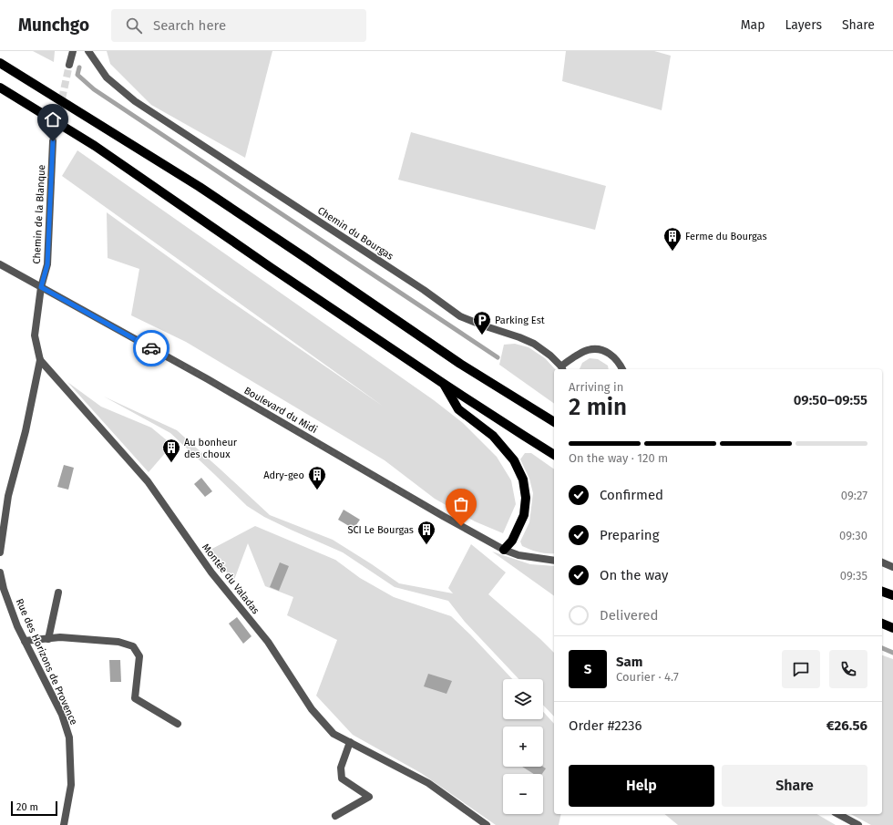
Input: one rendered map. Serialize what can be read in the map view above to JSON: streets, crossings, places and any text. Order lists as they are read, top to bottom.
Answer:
{
  "streets": {
    "street": [
      "Chemin de la Blanque",
      "Chemin du Bourgas",
      "Boulevard du Midi",
      "Montée du Valadas",
      "Rue des Horizons de Provence"
    ]
  },
  "crossings": [
    ["Chemin de la Blanque", "Boulevard du Midi"],
    ["Chemin de la Blanque", "Montée du Valadas"],
    ["Boulevard du Midi", "Montée du Valadas"]
  ],
  "places": {
    "building": [
      "Ferme du Bourgas",
      "Au bonheur des choux",
      "Adry-geo",
      "SCI Le Bourgas"
    ],
    "parking": ["Parking Est"]
  },
  "scale_bar": "20 m",
  "page": {
    "header": "Munchgo",
    "search": "Search here",
    "nav": ["Map", "Layers", "Share"],
    "heading": ["2 min", "Arriving in", "09:50–09:55"],
    "panel": [
      "Sam",
      "Courier · 4.7",
      "Order #2236",
      "€26.56"
    ],
    "bar": "On the way · 120 m",
    "list": [
      ["Confirmed", "09:27"],
      ["Preparing", "09:30"],
      ["On the way", "09:35"],
      "Delivered"
    ],
    "round": "S",
    "map_buttons": ["+", "−"],
    "buttons": ["Help", "Share"],
    "scale": "20 m"
  }
}
